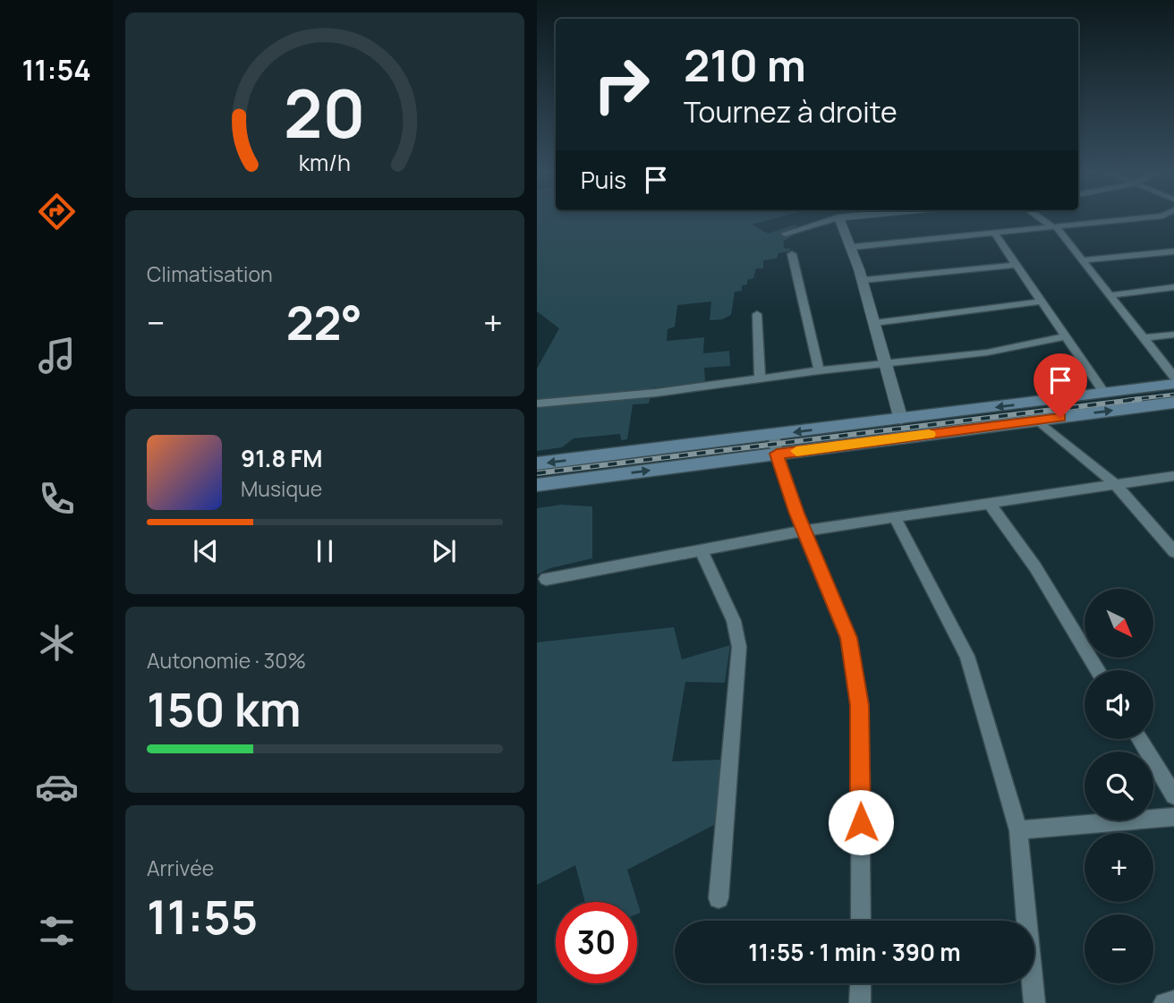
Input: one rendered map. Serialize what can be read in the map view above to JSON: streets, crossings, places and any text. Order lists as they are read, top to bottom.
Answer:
{
  "north": "bottom right",
  "page": {
    "tabs": "11:54",
    "turn": ["210 m", "Tournez à droite"],
    "then": "Puis",
    "tile": [
      "Climatisation",
      ["Autonomie · 30%", "150 km"],
      ["Arrivée", "11:55"]
    ],
    "heat": ["−", "22°", "+"],
    "song": ["91.8 FM", "Musique"],
    "map_buttons": ["+", "−"],
    "limit": "30",
    "trip": "11:55 · 1 min · 390 m",
    "gauge": ["20", "km/h"]
  }
}
